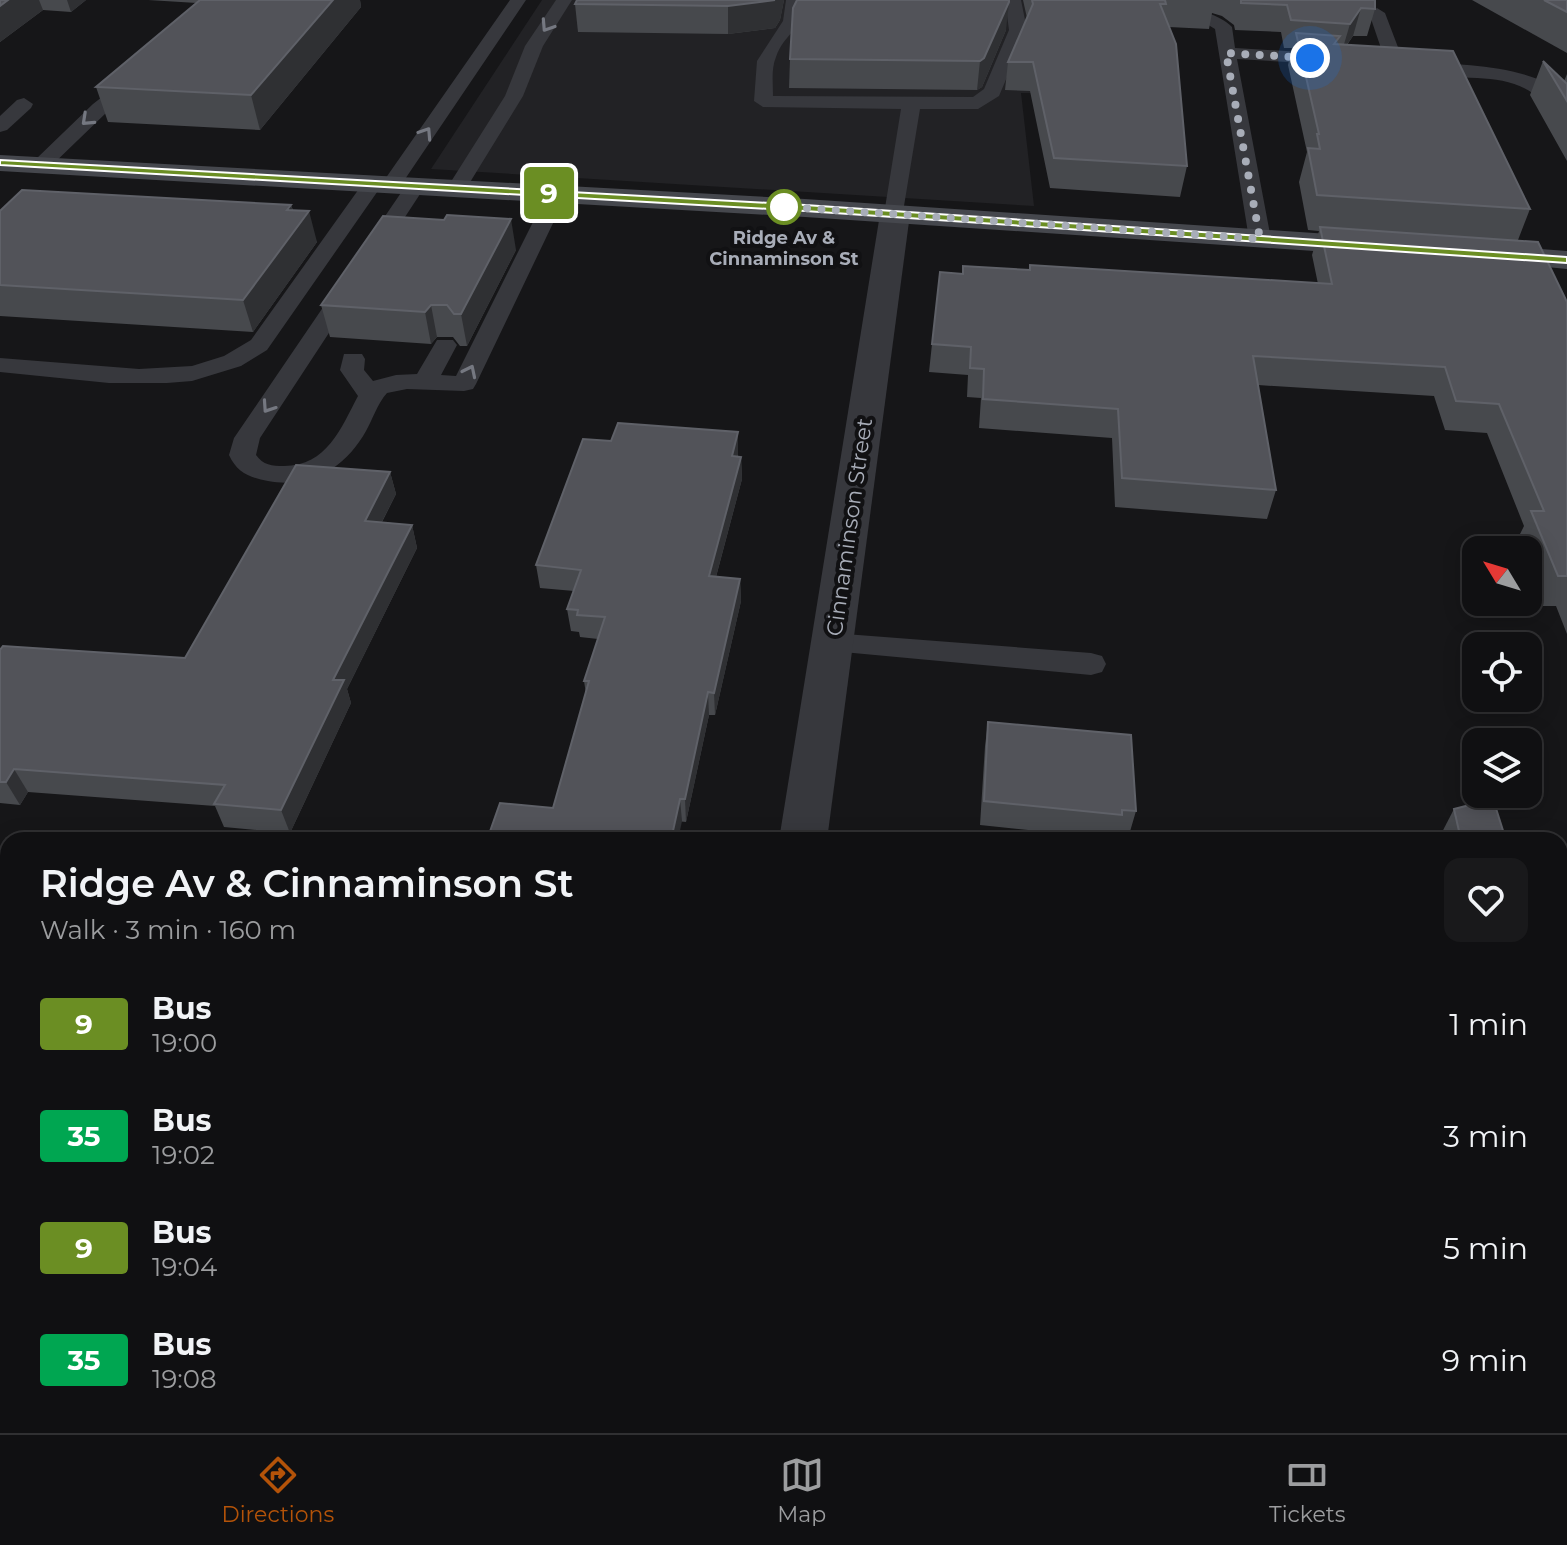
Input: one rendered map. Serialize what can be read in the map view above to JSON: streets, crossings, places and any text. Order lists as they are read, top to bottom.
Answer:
{
  "streets": {
    "street": ["Cinnaminson Street"]
  },
  "places": ["Ridge Av & Cinnaminson St"],
  "lines": ["bus line 9"],
  "north": "top left",
  "page": {
    "on_map": "9",
    "heading": ["Ridge Av & Cinnaminson St", "Walk · 3 min · 160 m"],
    "list": [
      {
        "mark": "9",
        "name": "Bus",
        "note": "19:00",
        "value": "1 min"
      },
      {
        "mark": "35",
        "name": "Bus",
        "note": "19:02",
        "value": "3 min"
      },
      {
        "mark": "9",
        "name": "Bus",
        "note": "19:04",
        "value": "5 min"
      },
      {
        "mark": "35",
        "name": "Bus",
        "note": "19:08",
        "value": "9 min"
      }
    ],
    "tabs": ["Directions", "Map", "Tickets"]
  }
}
